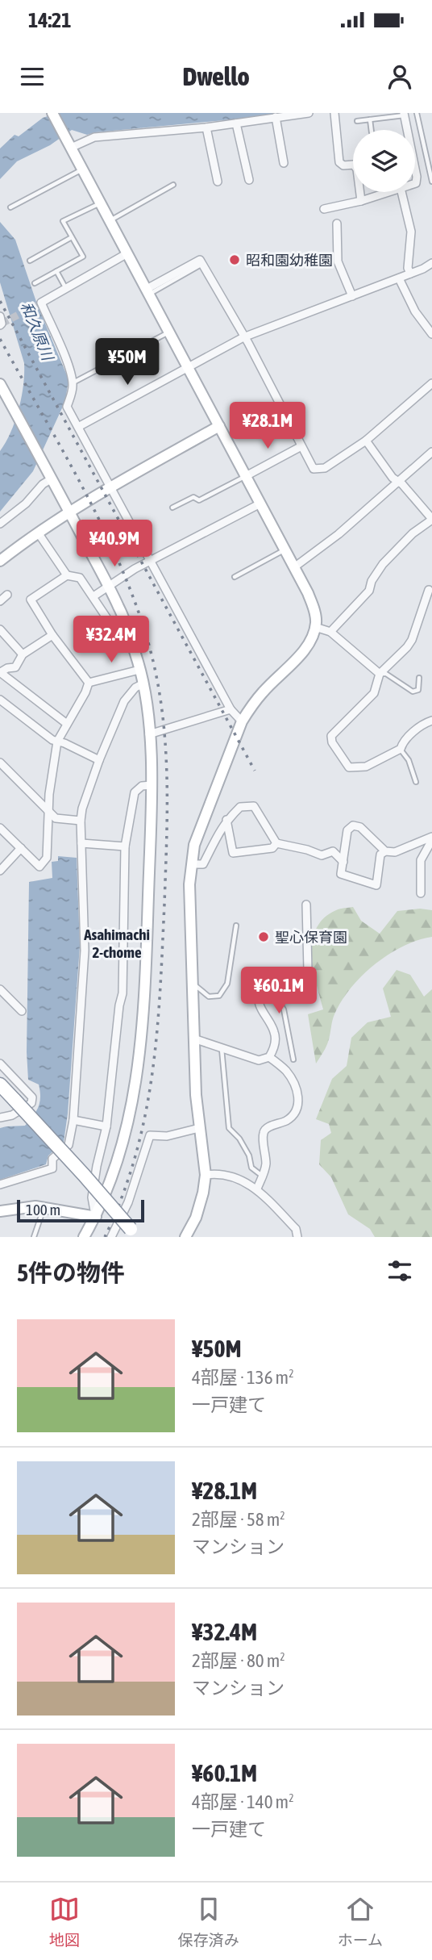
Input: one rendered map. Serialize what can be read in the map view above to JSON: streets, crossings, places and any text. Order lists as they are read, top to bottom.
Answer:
{
  "districts": ["Asahimachi 2-chome"],
  "water": ["和久原川"],
  "places": ["昭和園幼稚園", "聖心保育園"],
  "scale_bar": "100 m",
  "page": {
    "status": "14:21",
    "header": "Dwello",
    "price": [
      "¥50M",
      "¥28.1M",
      "¥40.9M",
      "¥32.4M",
      "¥60.1M"
    ],
    "scale": "100 m",
    "heading": "5件の物件",
    "list": [
      {
        "name": "¥50M",
        "note": "4部屋 · 136 m² · 一戸建て"
      },
      {
        "name": "¥28.1M",
        "note": "2部屋 · 58 m² · マンション"
      },
      {
        "name": "¥32.4M",
        "note": "2部屋 · 80 m² · マンション"
      },
      {
        "name": "¥60.1M",
        "note": "4部屋 · 140 m² · 一戸建て"
      }
    ],
    "tabs": ["地図", "保存済み", "ホーム"]
  }
}
